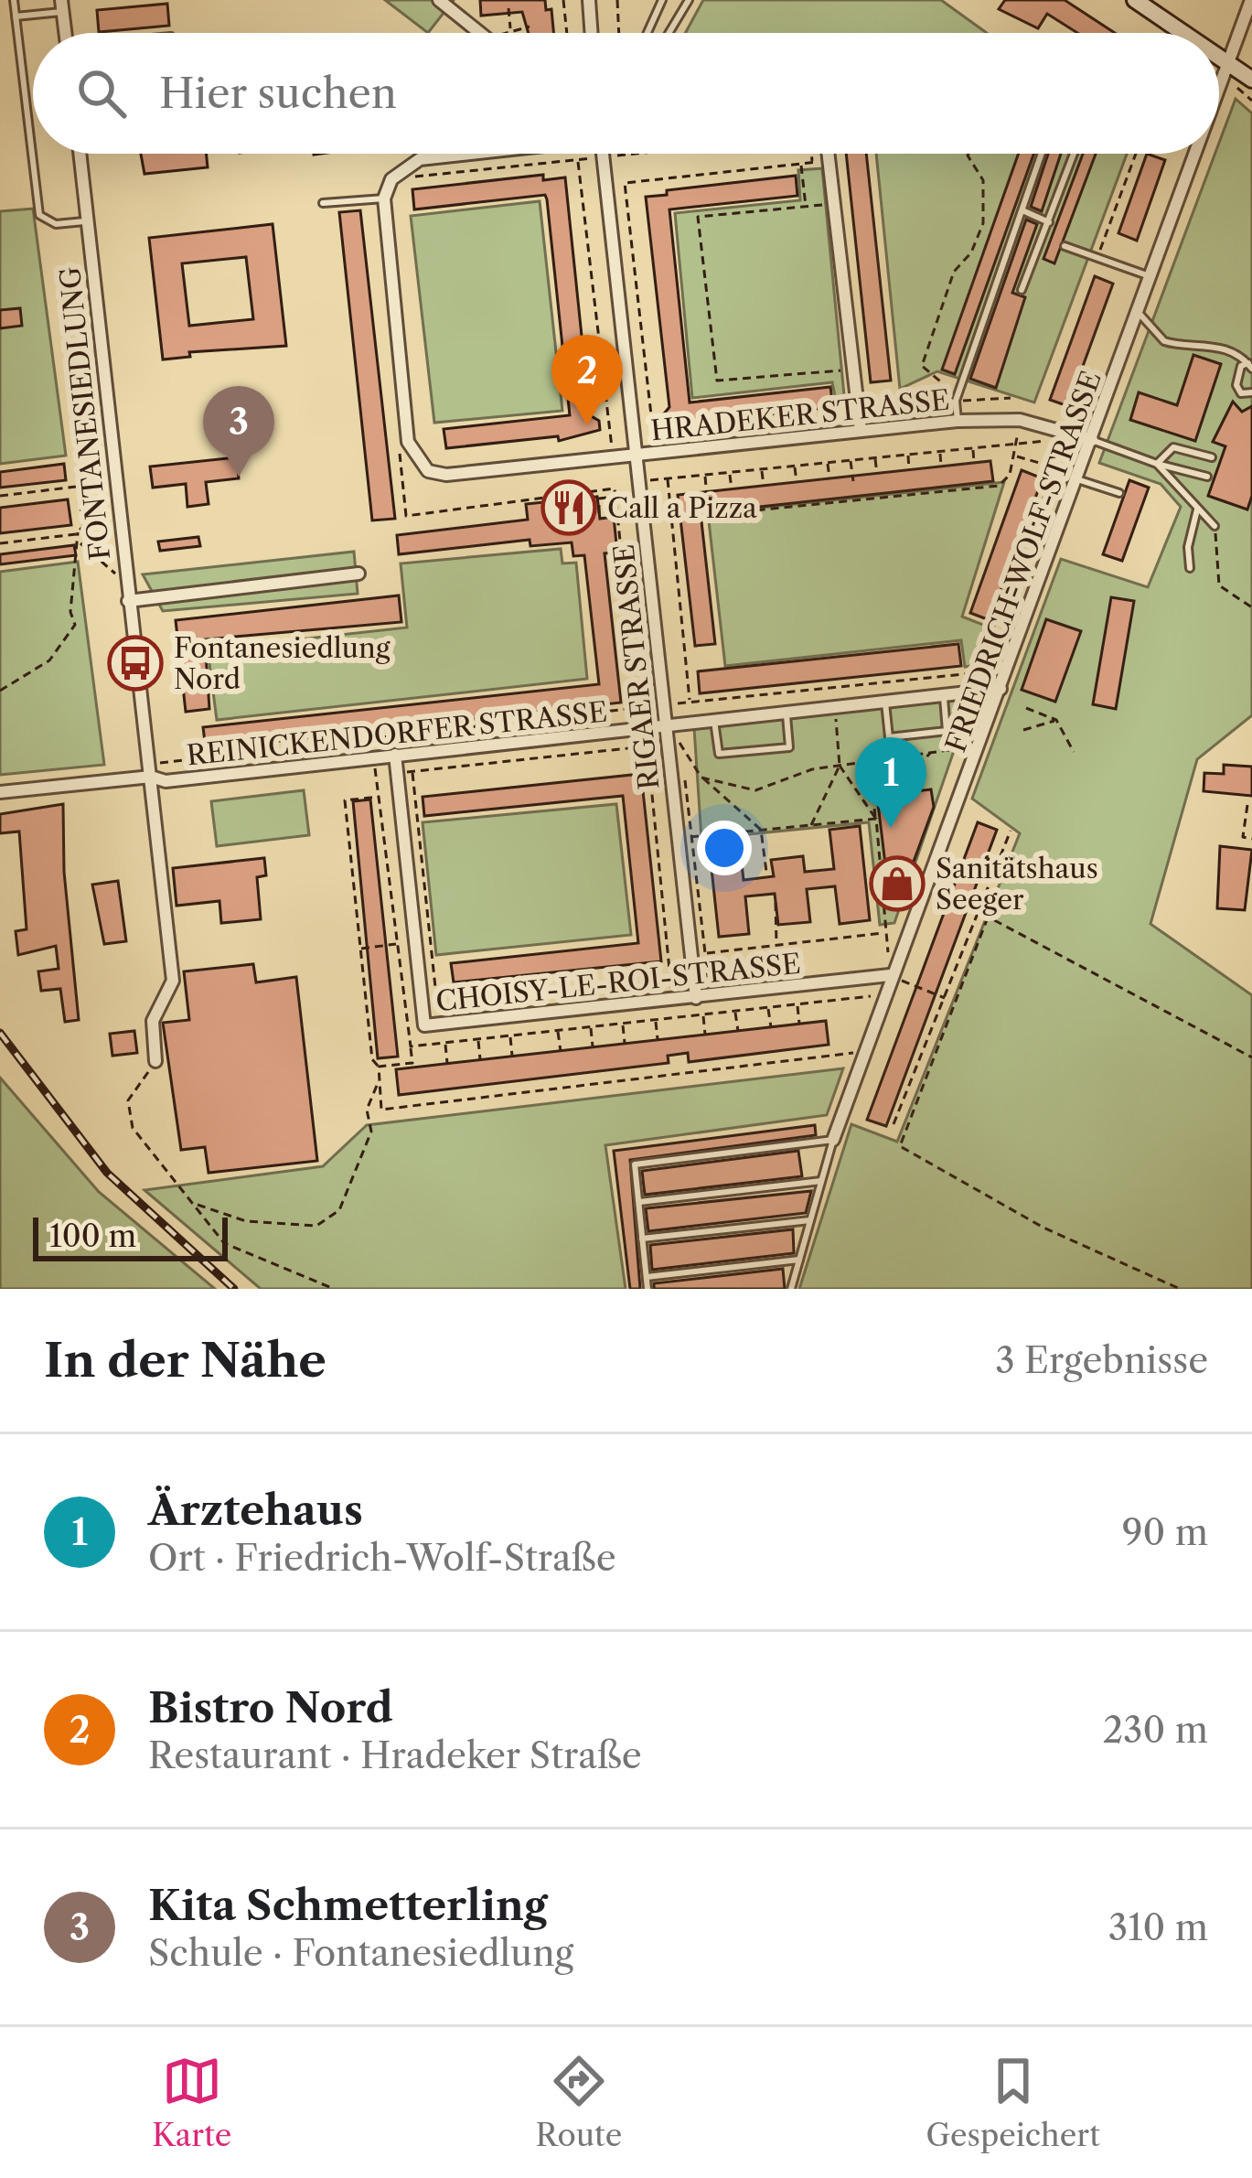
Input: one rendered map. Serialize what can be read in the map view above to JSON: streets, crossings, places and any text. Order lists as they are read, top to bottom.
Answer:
{
  "streets": {
    "street": [
      "FONTANESIEDLUNG",
      "HRADEKER STRASSE",
      "FRIEDRICH-WOLF-STRASSE",
      "RIGAER STRASSE",
      "REINICKENDORFER STRASSE",
      "CHOISY-LE-ROI-STRASSE"
    ]
  },
  "crossings": [
    ["FONTANESIEDLUNG", "REINICKENDORFER STRASSE"],
    ["HRADEKER STRASSE", "FRIEDRICH-WOLF-STRASSE"],
    ["HRADEKER STRASSE", "RIGAER STRASSE"],
    ["FRIEDRICH-WOLF-STRASSE", "REINICKENDORFER STRASSE"],
    ["FRIEDRICH-WOLF-STRASSE", "CHOISY-LE-ROI-STRASSE"],
    ["RIGAER STRASSE", "REINICKENDORFER STRASSE"],
    ["RIGAER STRASSE", "CHOISY-LE-ROI-STRASSE"],
    ["REINICKENDORFER STRASSE", "CHOISY-LE-ROI-STRASSE"]
  ],
  "places": {
    "restaurant": ["Call a Pizza"],
    "bus stop": ["Fontanesiedlung Nord"],
    "shop": ["Sanitätshaus Seeger"]
  },
  "scale_bar": "100 m",
  "page": {
    "search": "Hier suchen",
    "pins": ["2", "3", "1"],
    "scale": "100 m",
    "heading": ["In der Nähe", "3 Ergebnisse"],
    "list": [
      {
        "mark": "1",
        "name": "Ärztehaus",
        "note": "Ort · Friedrich-Wolf-Straße",
        "value": "90 m"
      },
      {
        "mark": "2",
        "name": "Bistro Nord",
        "note": "Restaurant · Hradeker Straße",
        "value": "230 m"
      },
      {
        "mark": "3",
        "name": "Kita Schmetterling",
        "note": "Schule · Fontanesiedlung",
        "value": "310 m"
      }
    ],
    "nav": ["Karte", "Route", "Gespeichert"]
  }
}
